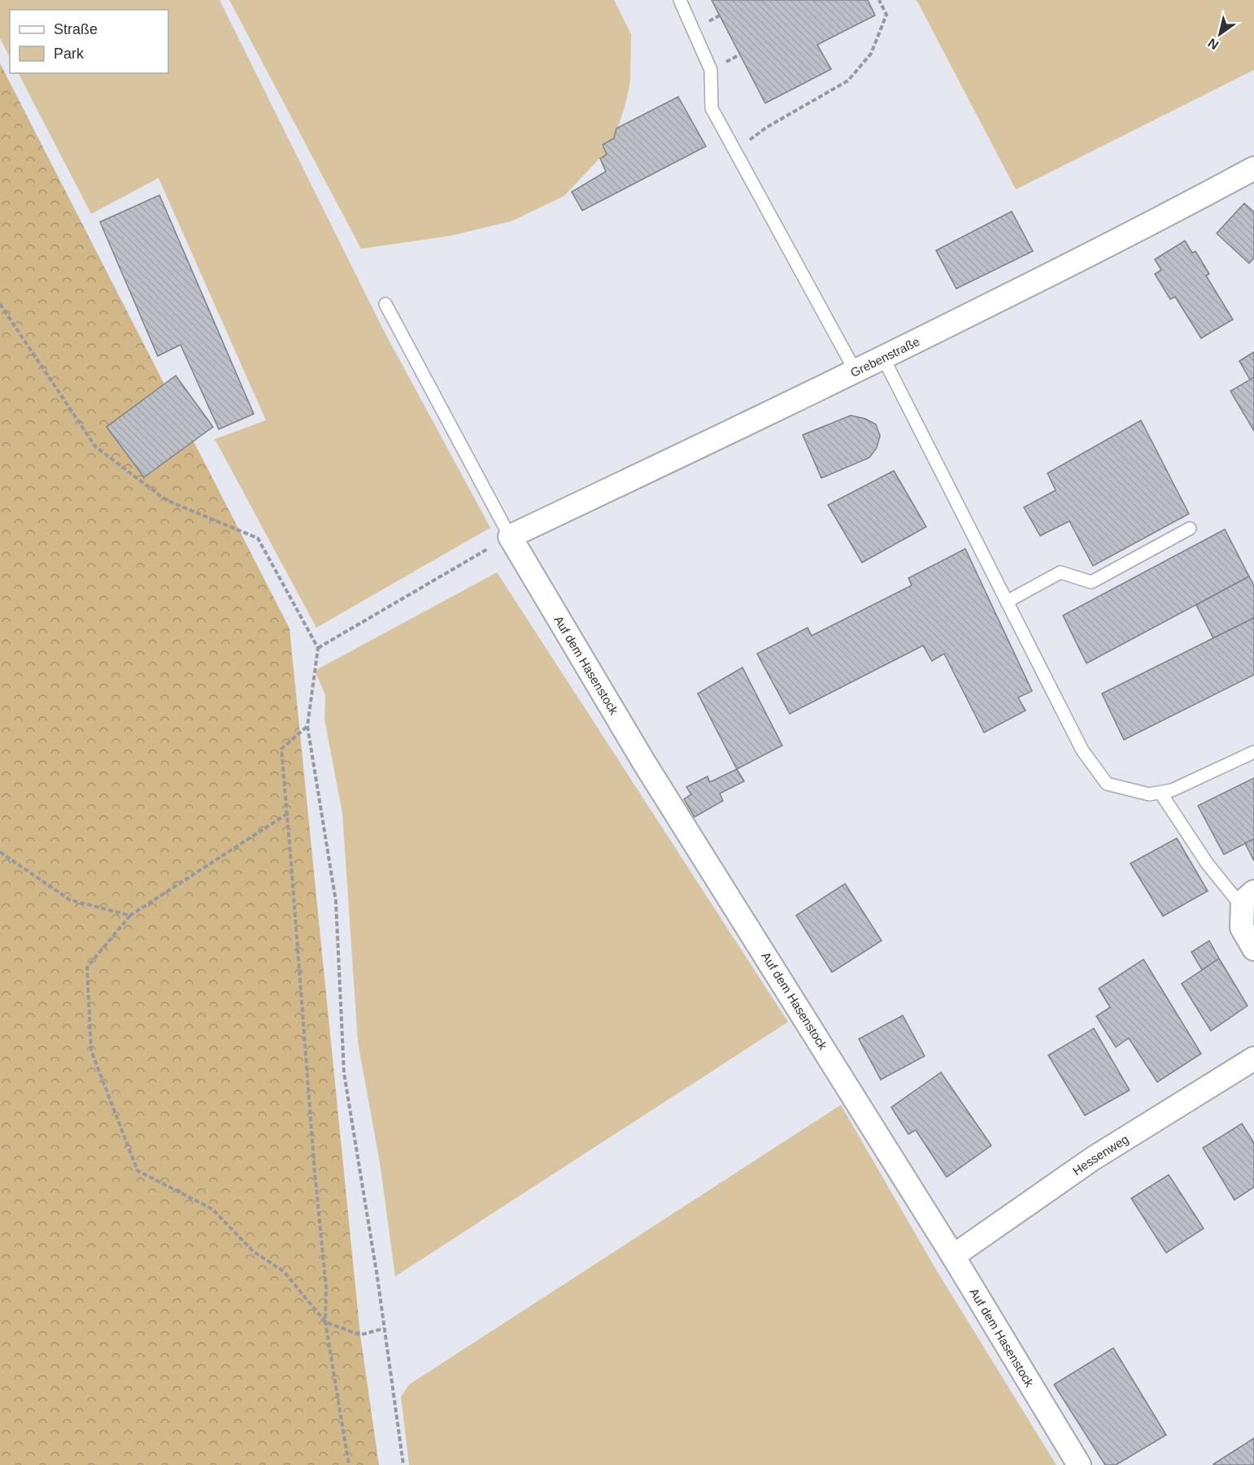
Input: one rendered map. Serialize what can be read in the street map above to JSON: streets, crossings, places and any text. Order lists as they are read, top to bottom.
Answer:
{
  "streets": {
    "street": ["Grebenstraße", "Auf dem Hasenstock", "Hessenweg"]
  },
  "crossings": [
    ["Grebenstraße", "Auf dem Hasenstock"],
    ["Auf dem Hasenstock", "Hessenweg"]
  ],
  "legend": ["Straße", "Park"],
  "north": "bottom left"
}
